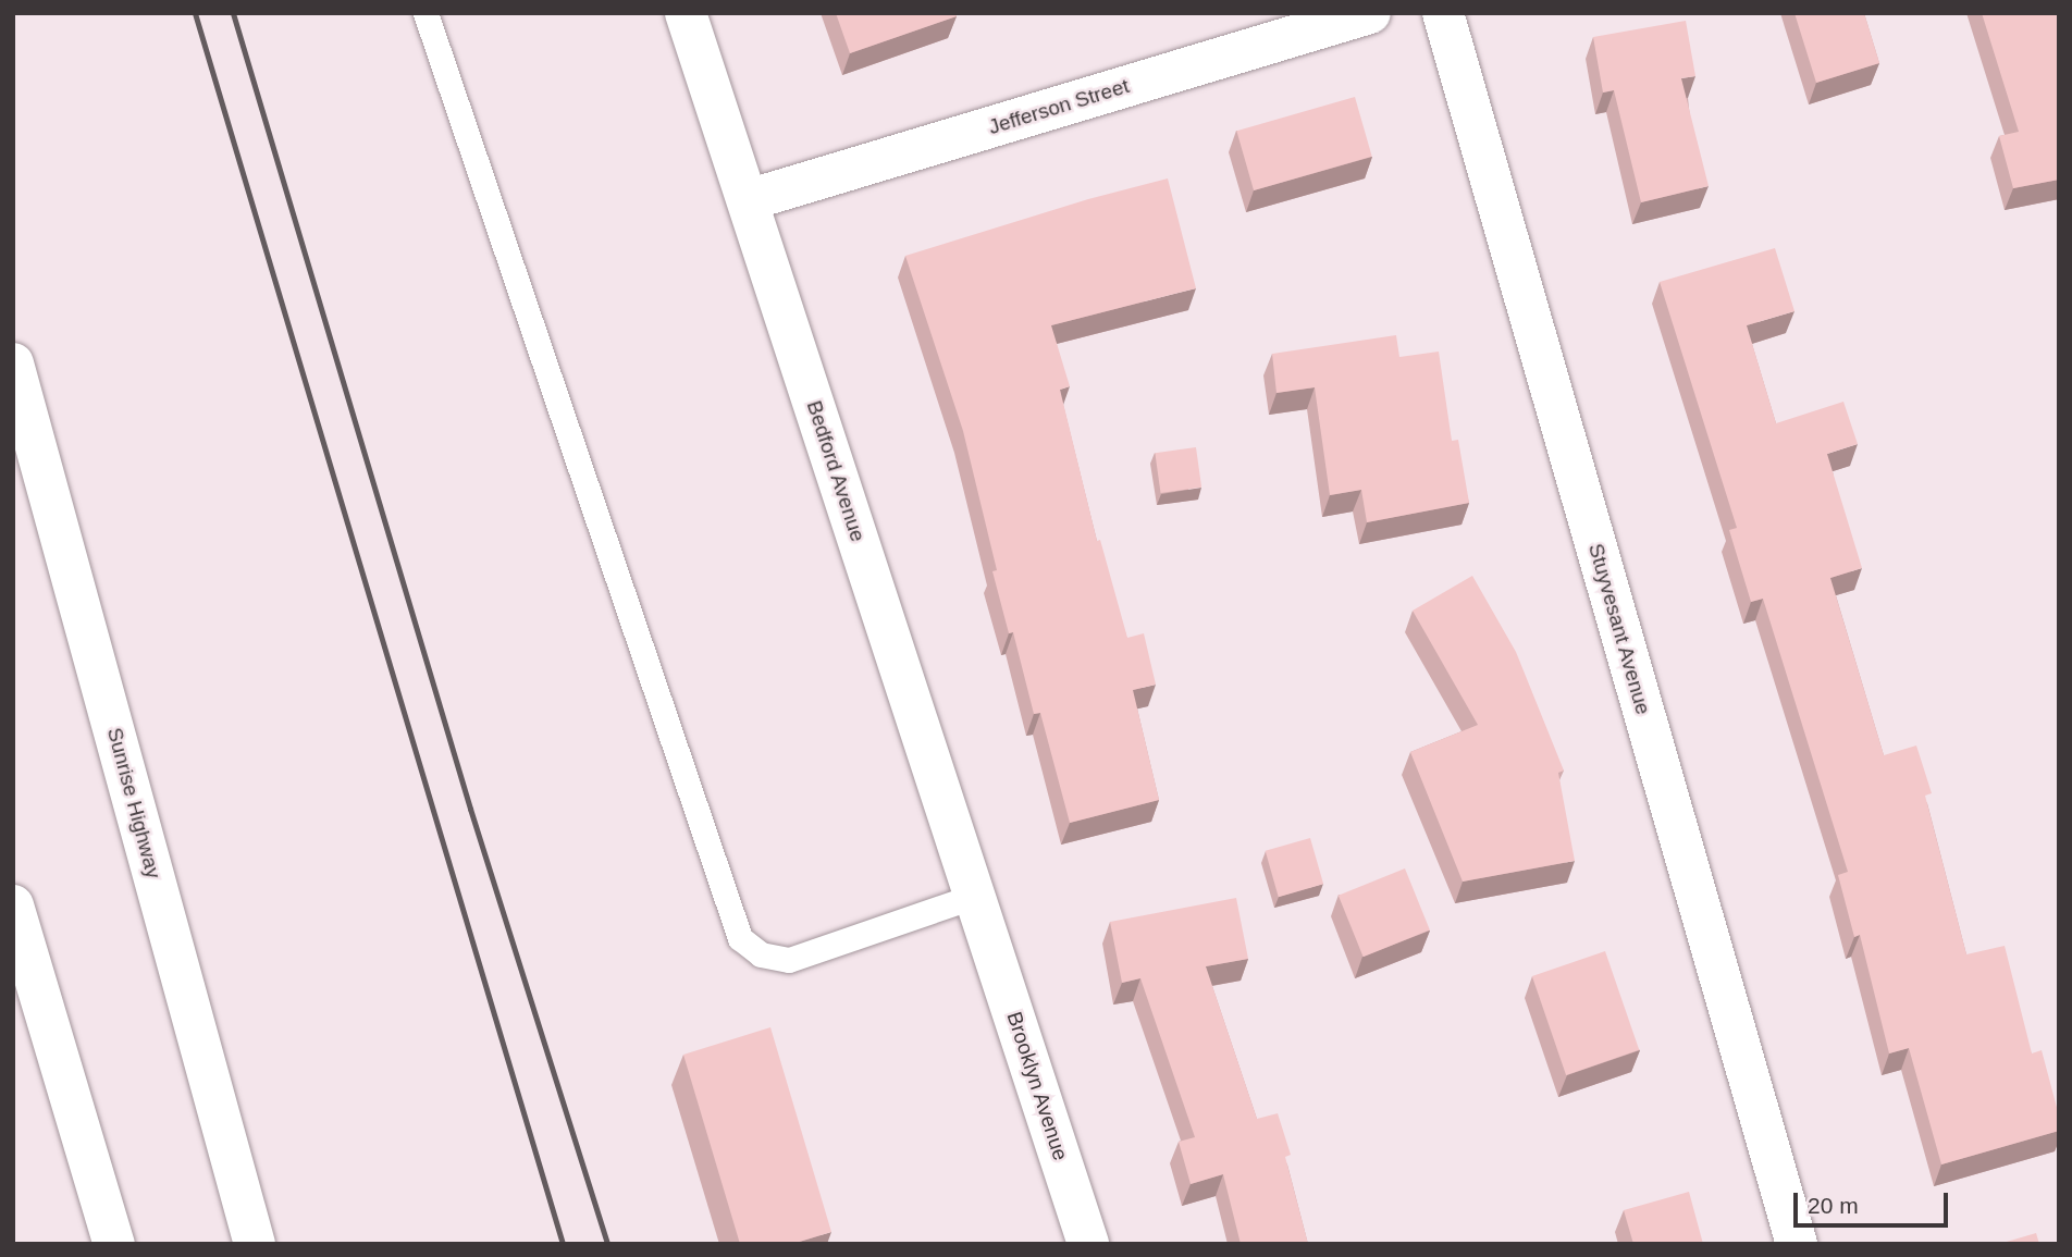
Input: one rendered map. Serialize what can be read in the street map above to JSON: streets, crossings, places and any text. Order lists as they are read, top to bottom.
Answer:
{
  "streets": {
    "main road": [
      "Jefferson Street",
      "Bedford Avenue",
      "Stuyvesant Avenue",
      "Sunrise Highway",
      "Brooklyn Avenue"
    ]
  },
  "crossings": [
    ["Jefferson Street", "Bedford Avenue"],
    ["Bedford Avenue", "Brooklyn Avenue"]
  ],
  "scale_bar": "20 m"
}
